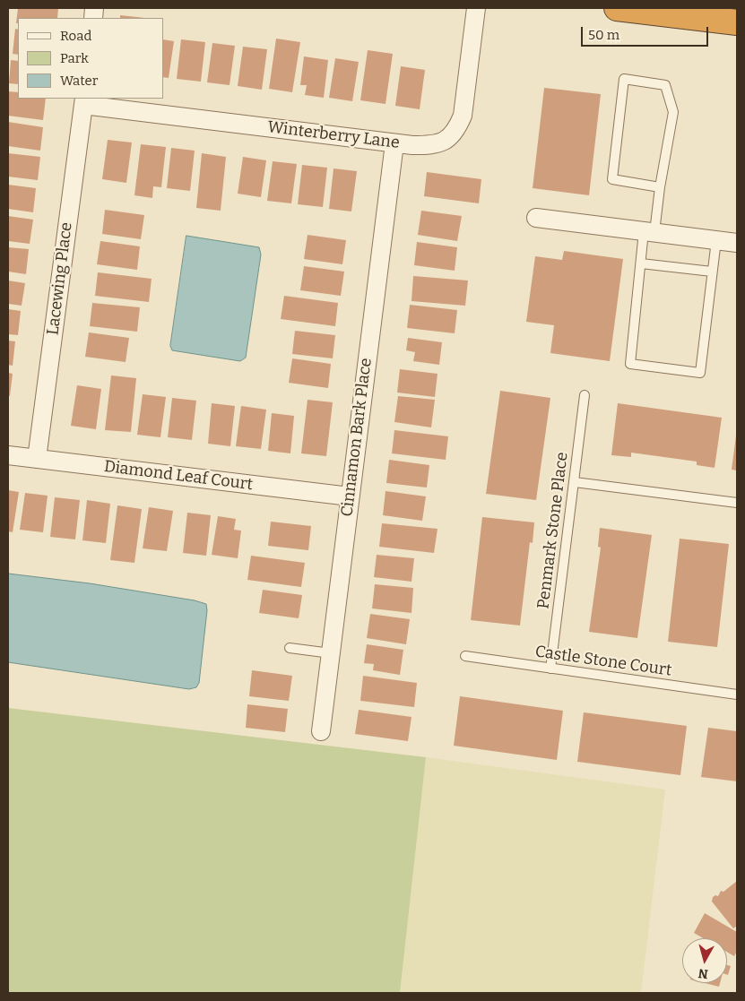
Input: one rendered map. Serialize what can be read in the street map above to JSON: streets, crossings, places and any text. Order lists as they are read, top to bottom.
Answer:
{
  "streets": {
    "street": [
      "Winterberry Lane",
      "Lacewing Place",
      "Cinnamon Bark Place",
      "Diamond Leaf Court"
    ],
    "lane": ["Penmark Stone Place", "Castle Stone Court"]
  },
  "crossings": [
    ["Winterberry Lane", "Lacewing Place"],
    ["Winterberry Lane", "Cinnamon Bark Place"],
    ["Lacewing Place", "Diamond Leaf Court"],
    ["Cinnamon Bark Place", "Diamond Leaf Court"],
    ["Penmark Stone Place", "Castle Stone Court"]
  ],
  "legend": ["Road", "Park", "Water"],
  "scale_bar": "50 m",
  "north": "bottom"
}
